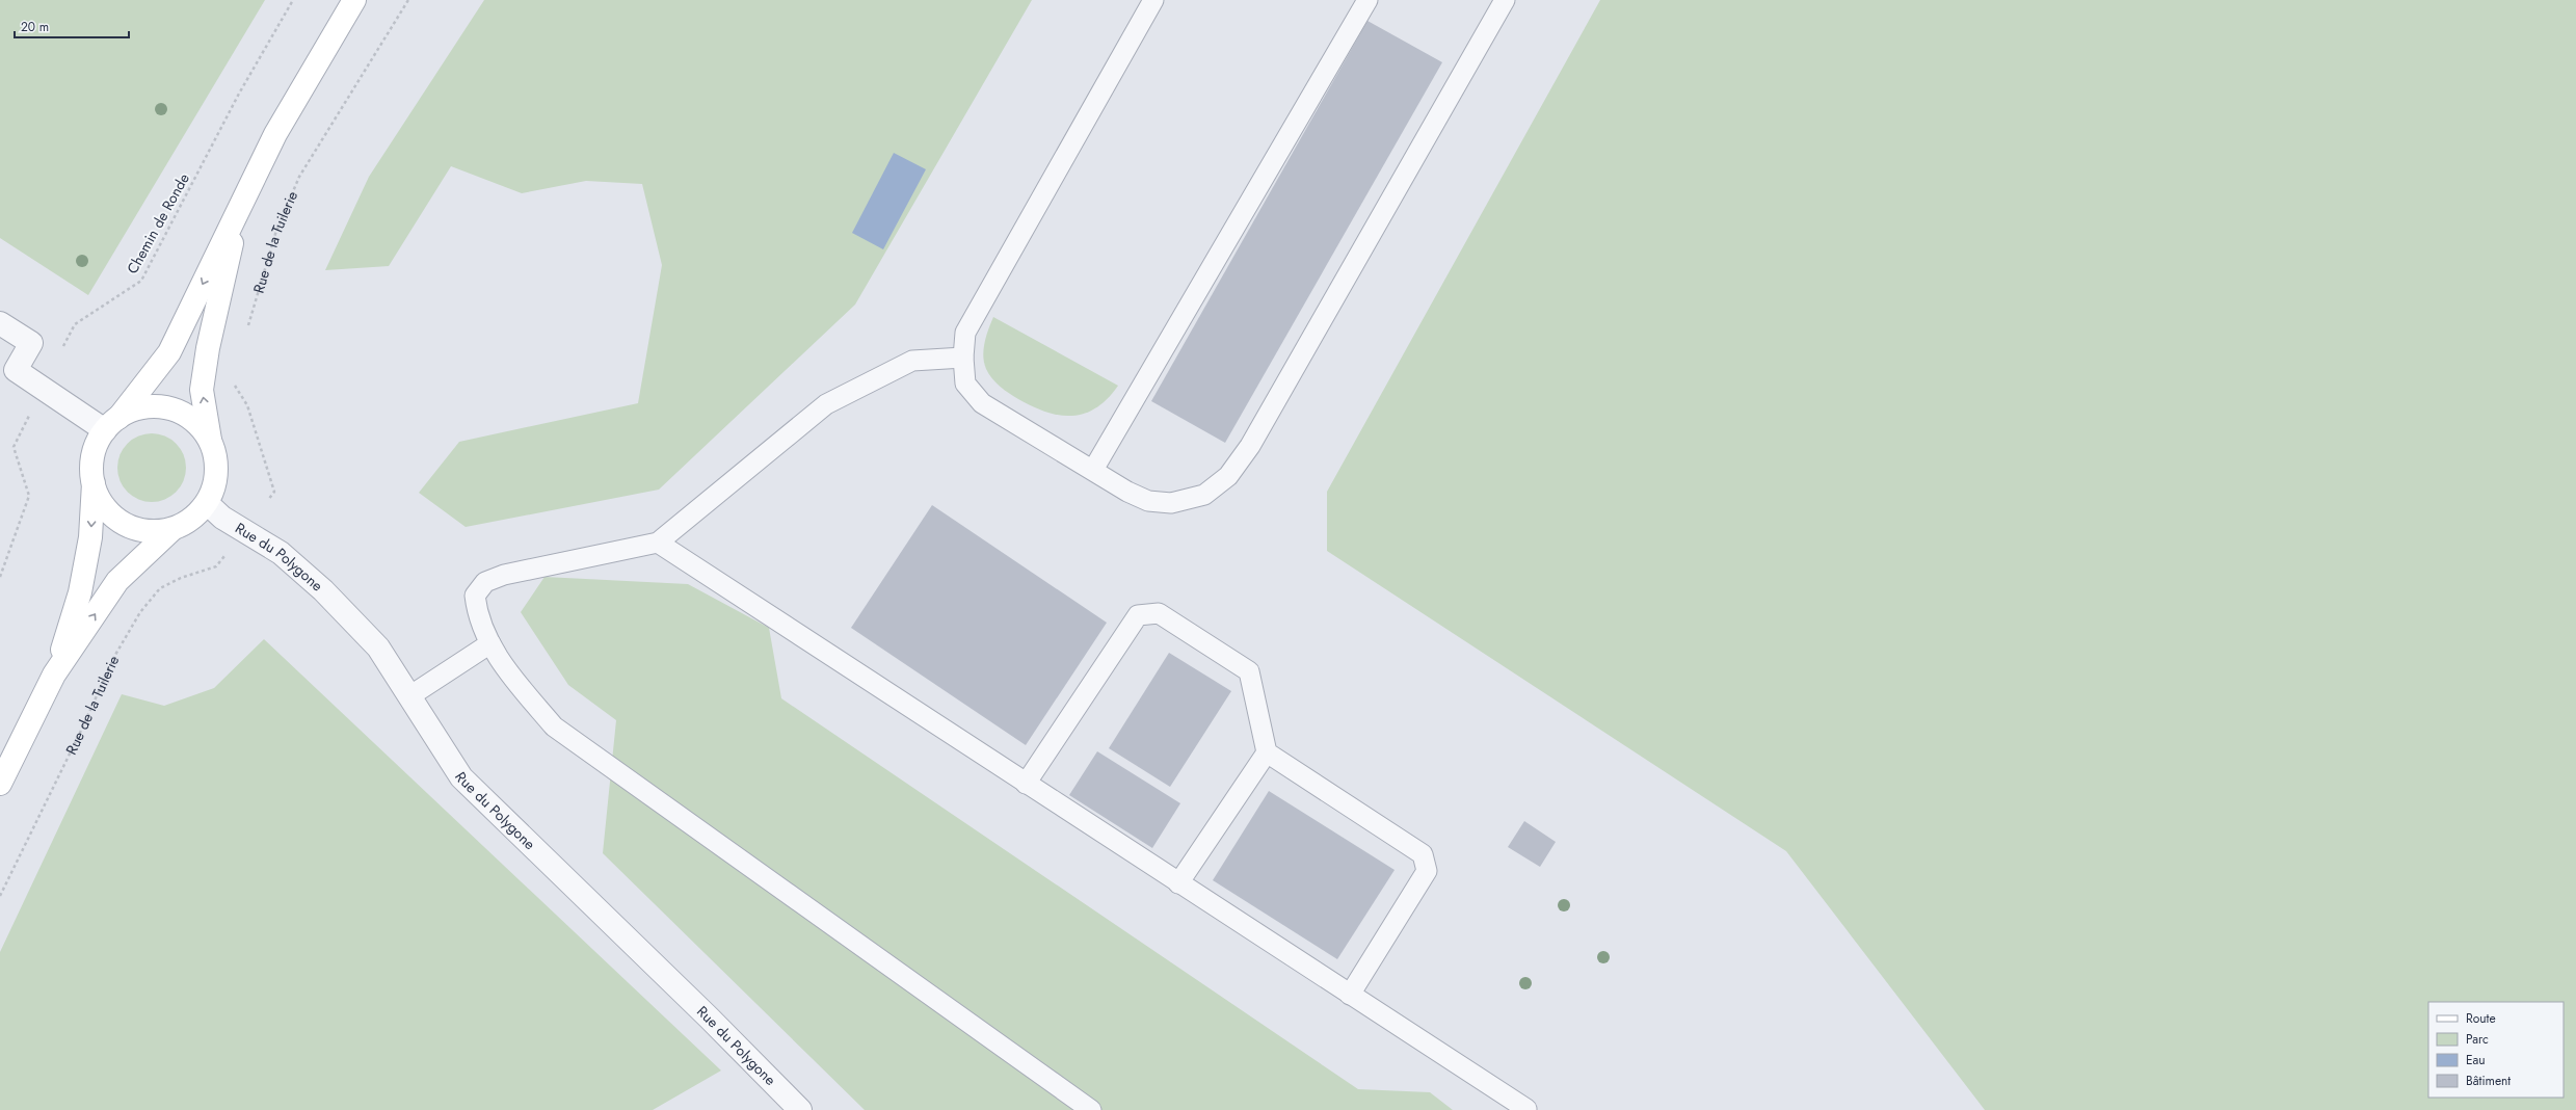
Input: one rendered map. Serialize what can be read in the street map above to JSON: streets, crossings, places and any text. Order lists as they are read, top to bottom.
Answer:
{
  "streets": {
    "street": ["Rue du Polygone"],
    "path": ["Chemin de Ronde", "Rue de la Tuilerie"]
  },
  "legend": [
    "Route",
    "Parc",
    "Eau",
    "Bâtiment"
  ],
  "scale_bar": "20 m"
}
